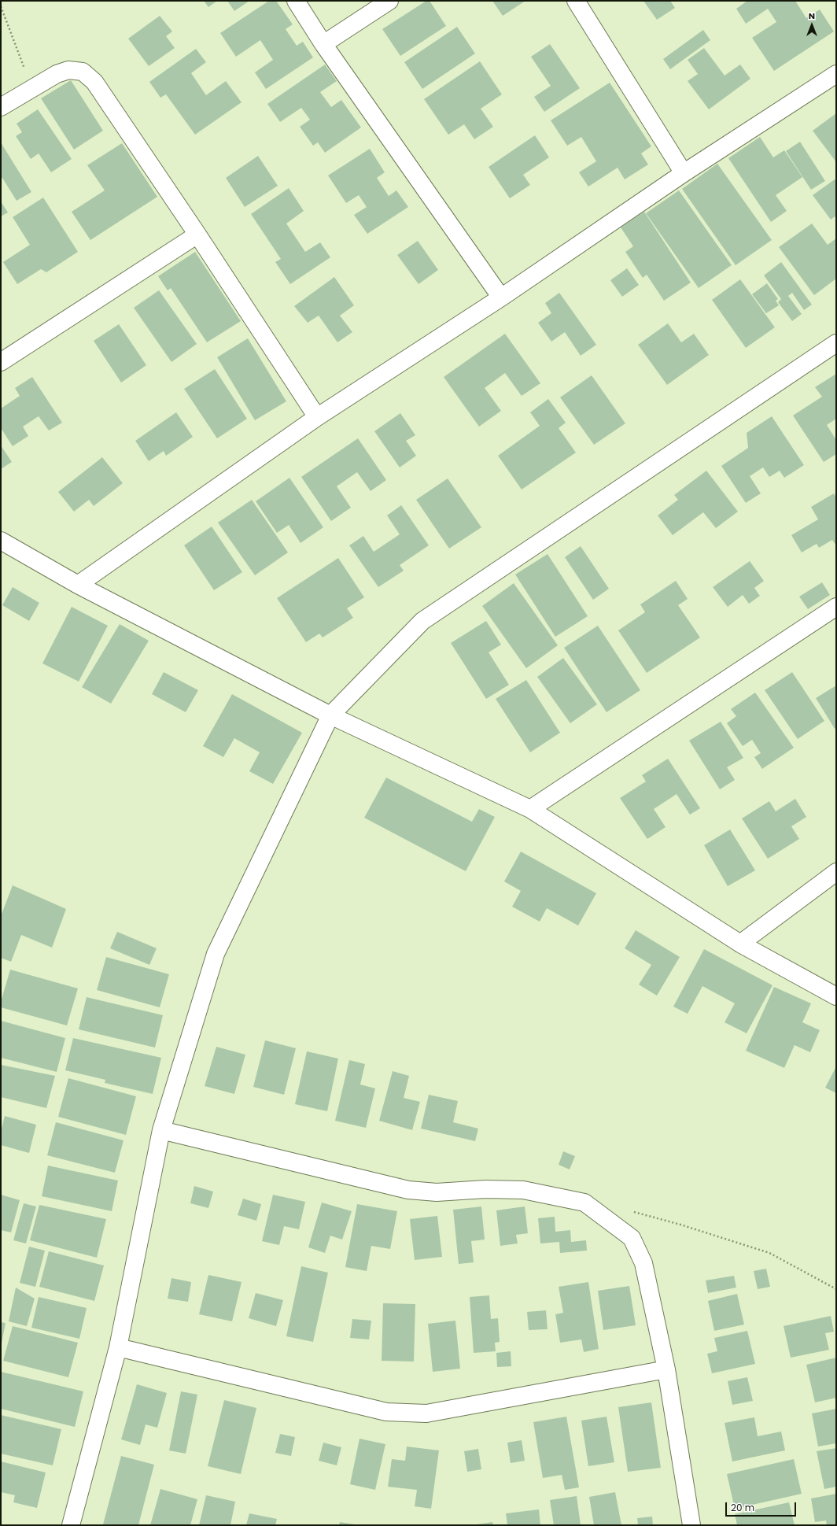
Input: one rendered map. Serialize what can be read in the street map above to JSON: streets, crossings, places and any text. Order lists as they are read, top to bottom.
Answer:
{
  "scale_bar": "20 m",
  "north": "top"
}
